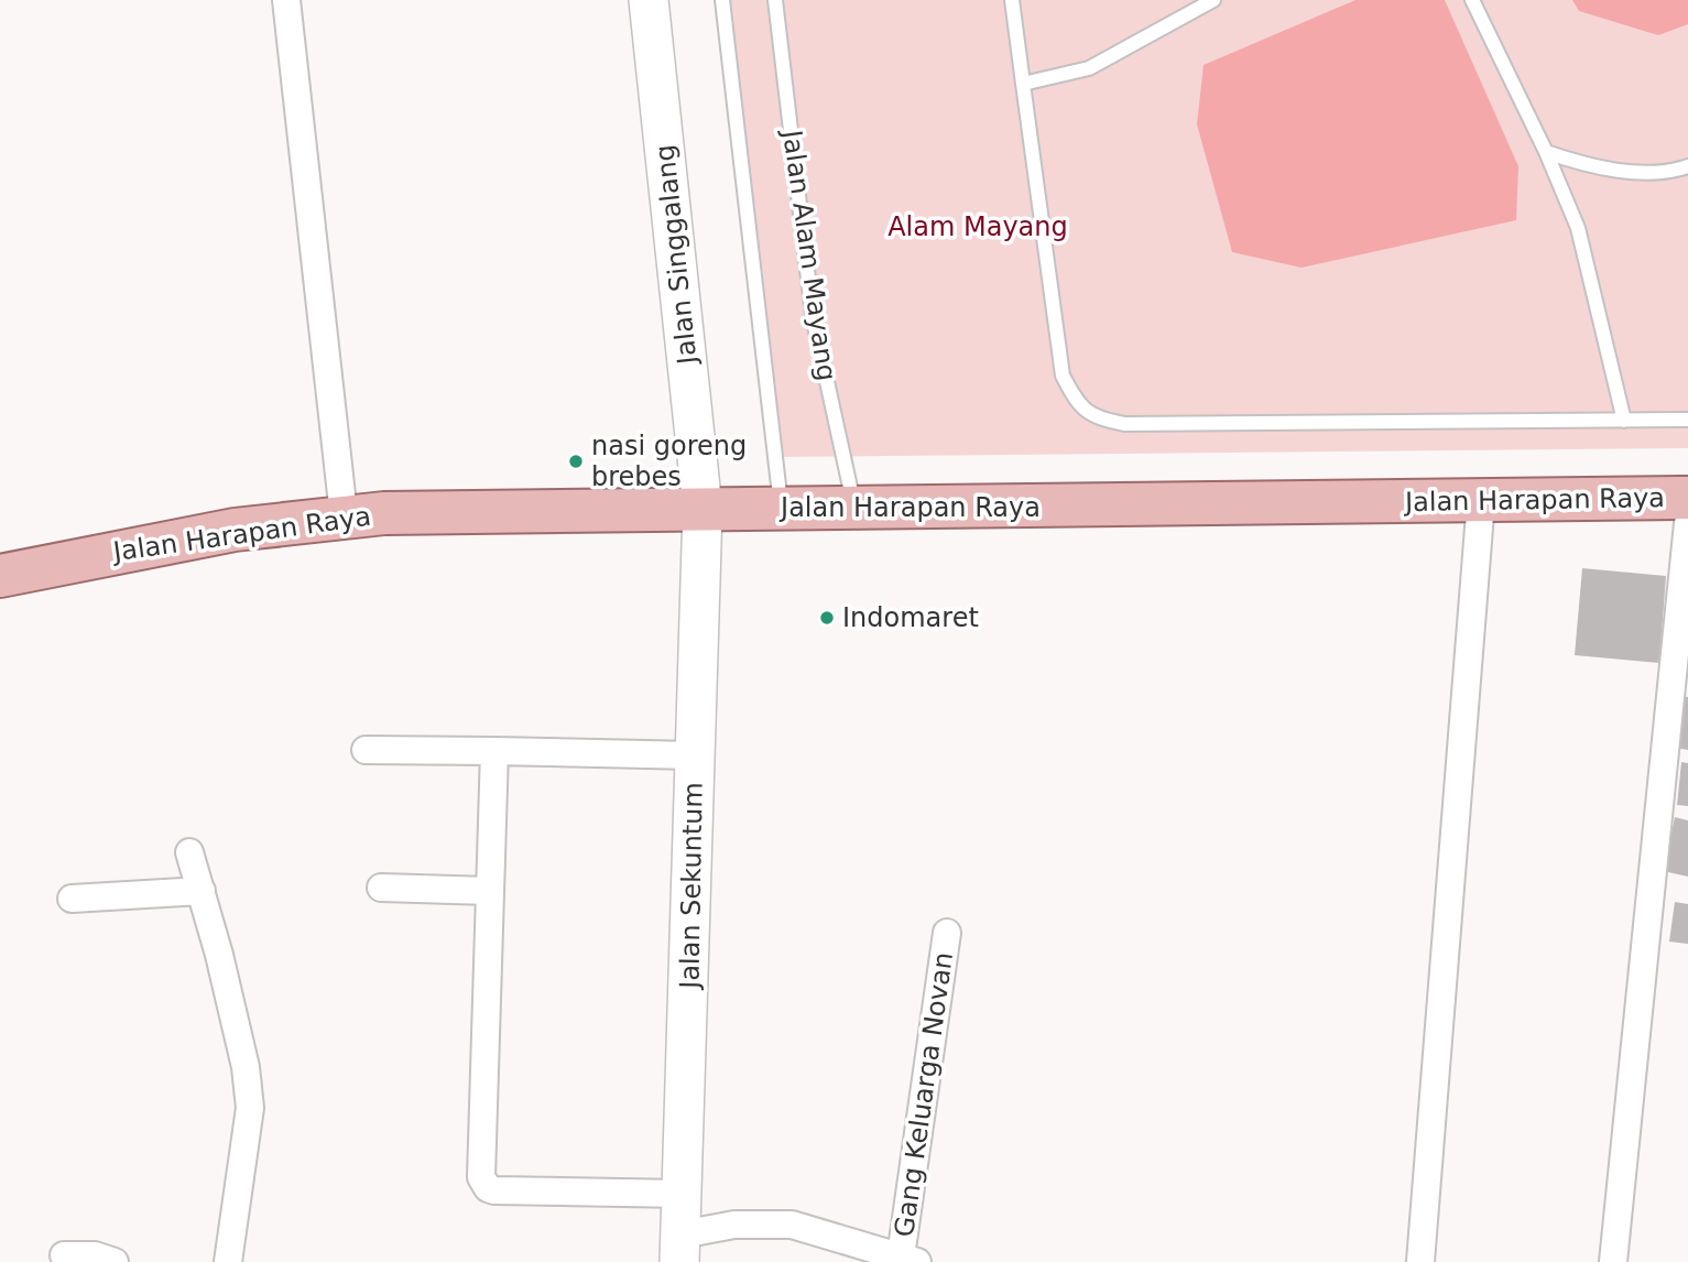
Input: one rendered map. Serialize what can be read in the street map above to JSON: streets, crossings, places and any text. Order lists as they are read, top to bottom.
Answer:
{
  "streets": {
    "main road": ["Jalan Harapan Raya"],
    "street": ["Jalan Singgalang", "Jalan Sekuntum", "Gang Keluarga Novan"],
    "lane": ["Jalan Alam Mayang"]
  },
  "crossings": [
    ["Jalan Singgalang", "Jalan Harapan Raya"],
    ["Jalan Singgalang", "Jalan Sekuntum"],
    ["Jalan Alam Mayang", "Jalan Harapan Raya"],
    ["Jalan Harapan Raya", "Jalan Sekuntum"]
  ],
  "parks": ["Alam Mayang"],
  "places": ["nasi goreng brebes", "Indomaret"]
}
